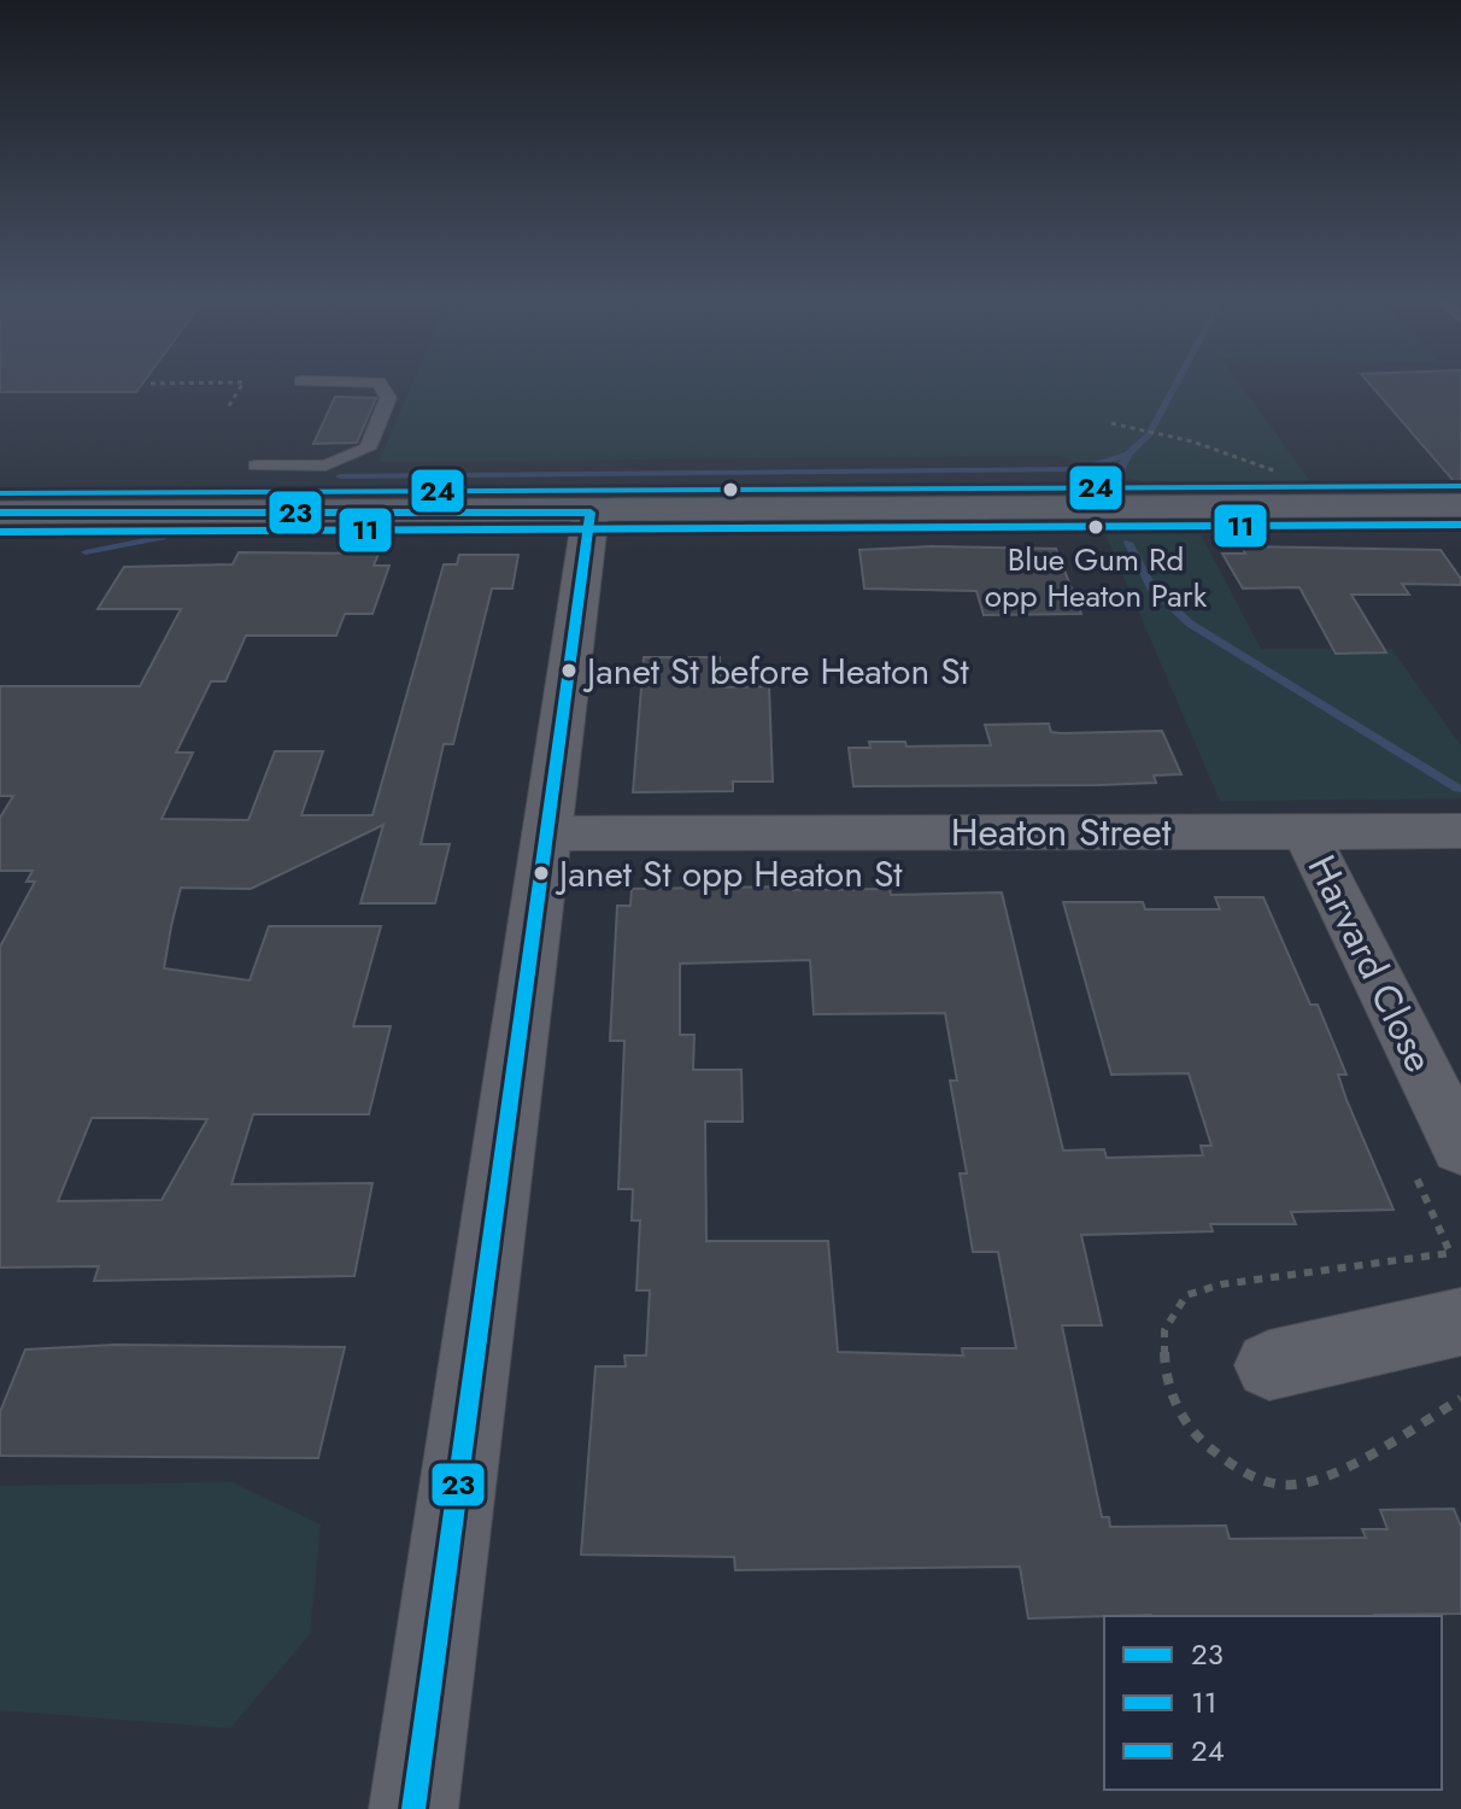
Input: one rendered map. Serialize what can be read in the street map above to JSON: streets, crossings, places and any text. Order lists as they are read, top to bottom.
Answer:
{
  "streets": {
    "street": ["Heaton Street", "Harvard Close"]
  },
  "crossings": [
    ["Heaton Street", "Harvard Close"]
  ],
  "places": ["Blue Gum Rd opp Heaton Park", "Janet St before Heaton St", "Janet St opp Heaton St"],
  "lines": ["transit line 24", "transit line 23", "transit line 11"],
  "legend": ["23", "11", "24"]
}
